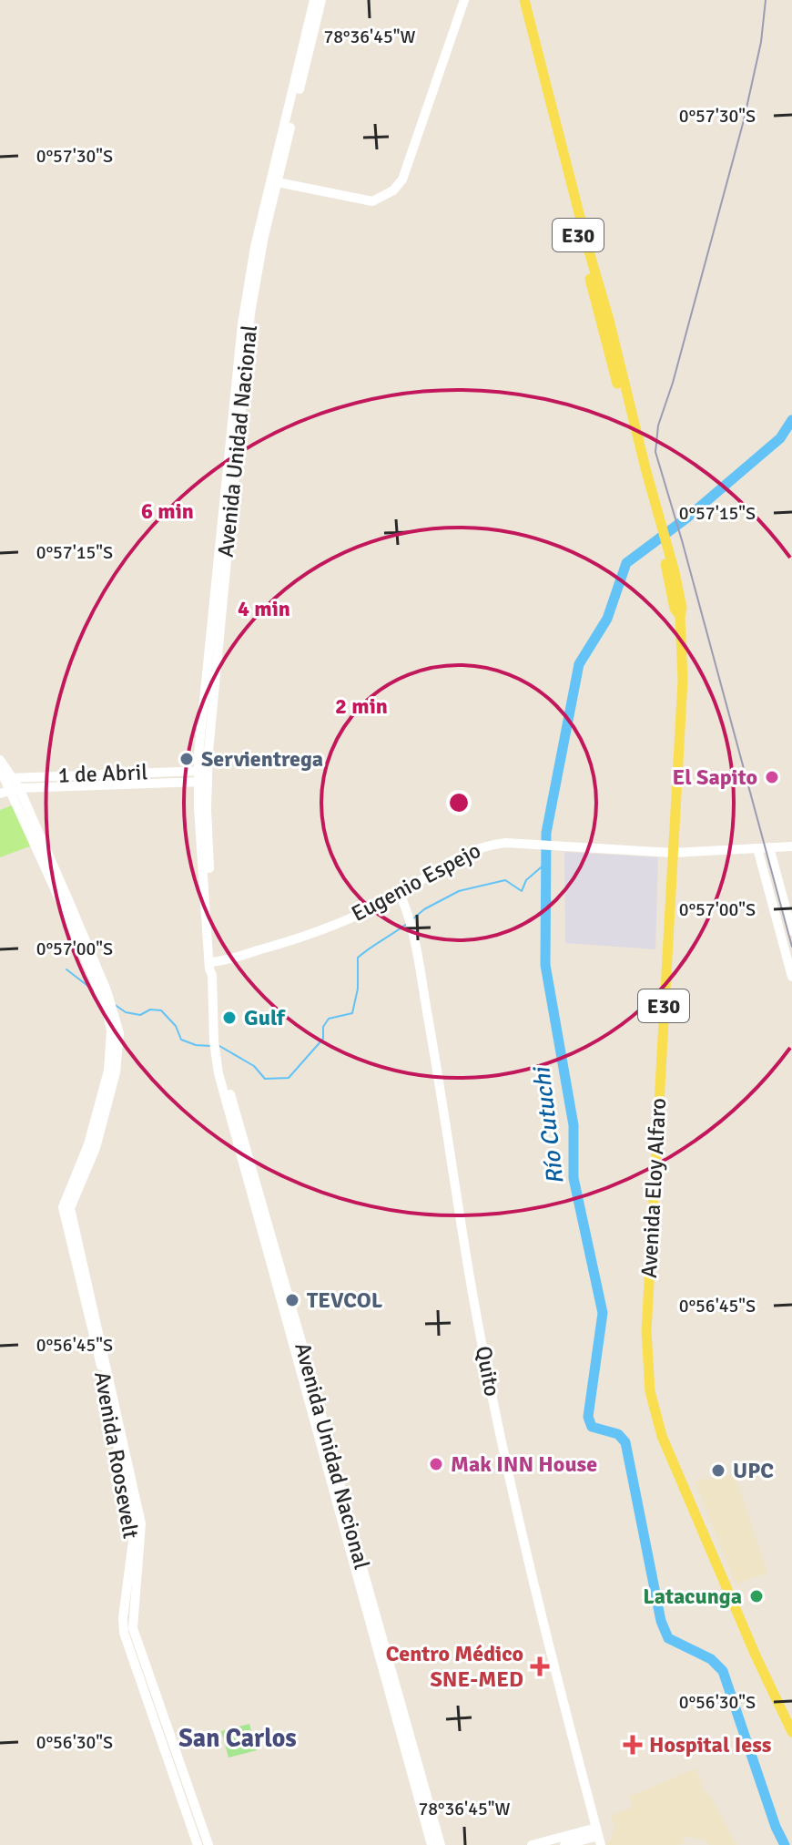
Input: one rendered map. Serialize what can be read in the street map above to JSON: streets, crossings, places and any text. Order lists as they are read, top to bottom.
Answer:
{
  "streets": {
    "main road": [
      "E30",
      "Avenida Unidad Nacional",
      "1 de Abril",
      "Eugenio Espejo",
      "Avenida Eloy Alfaro",
      "Quito",
      "Avenida Roosevelt"
    ]
  },
  "crossings": [
    ["E30", "Avenida Eloy Alfaro"],
    ["Avenida Unidad Nacional", "1 de Abril"],
    ["Avenida Unidad Nacional", "Eugenio Espejo"],
    ["1 de Abril", "Avenida Roosevelt"],
    ["Eugenio Espejo", "Avenida Eloy Alfaro"],
    ["Eugenio Espejo", "Quito"]
  ],
  "districts": ["San Carlos"],
  "water": ["Río Cutuchi"],
  "places": {
    "other": [
      "Servientrega",
      "El Sapito",
      "Gulf",
      "TEVCOL",
      "Mak INN House",
      "UPC",
      "Latacunga"
    ],
    "health": ["Centro Médico SNE-MED", "Hospital Iess"]
  },
  "coordinates": [
    "78°36'45\"W",
    "0°57'30\"S",
    "0°57'15\"S",
    "0°57'00\"S",
    "0°56'45\"S",
    "0°56'30\"S"
  ],
  "rings": ["6 min", "4 min", "2 min"]
}
